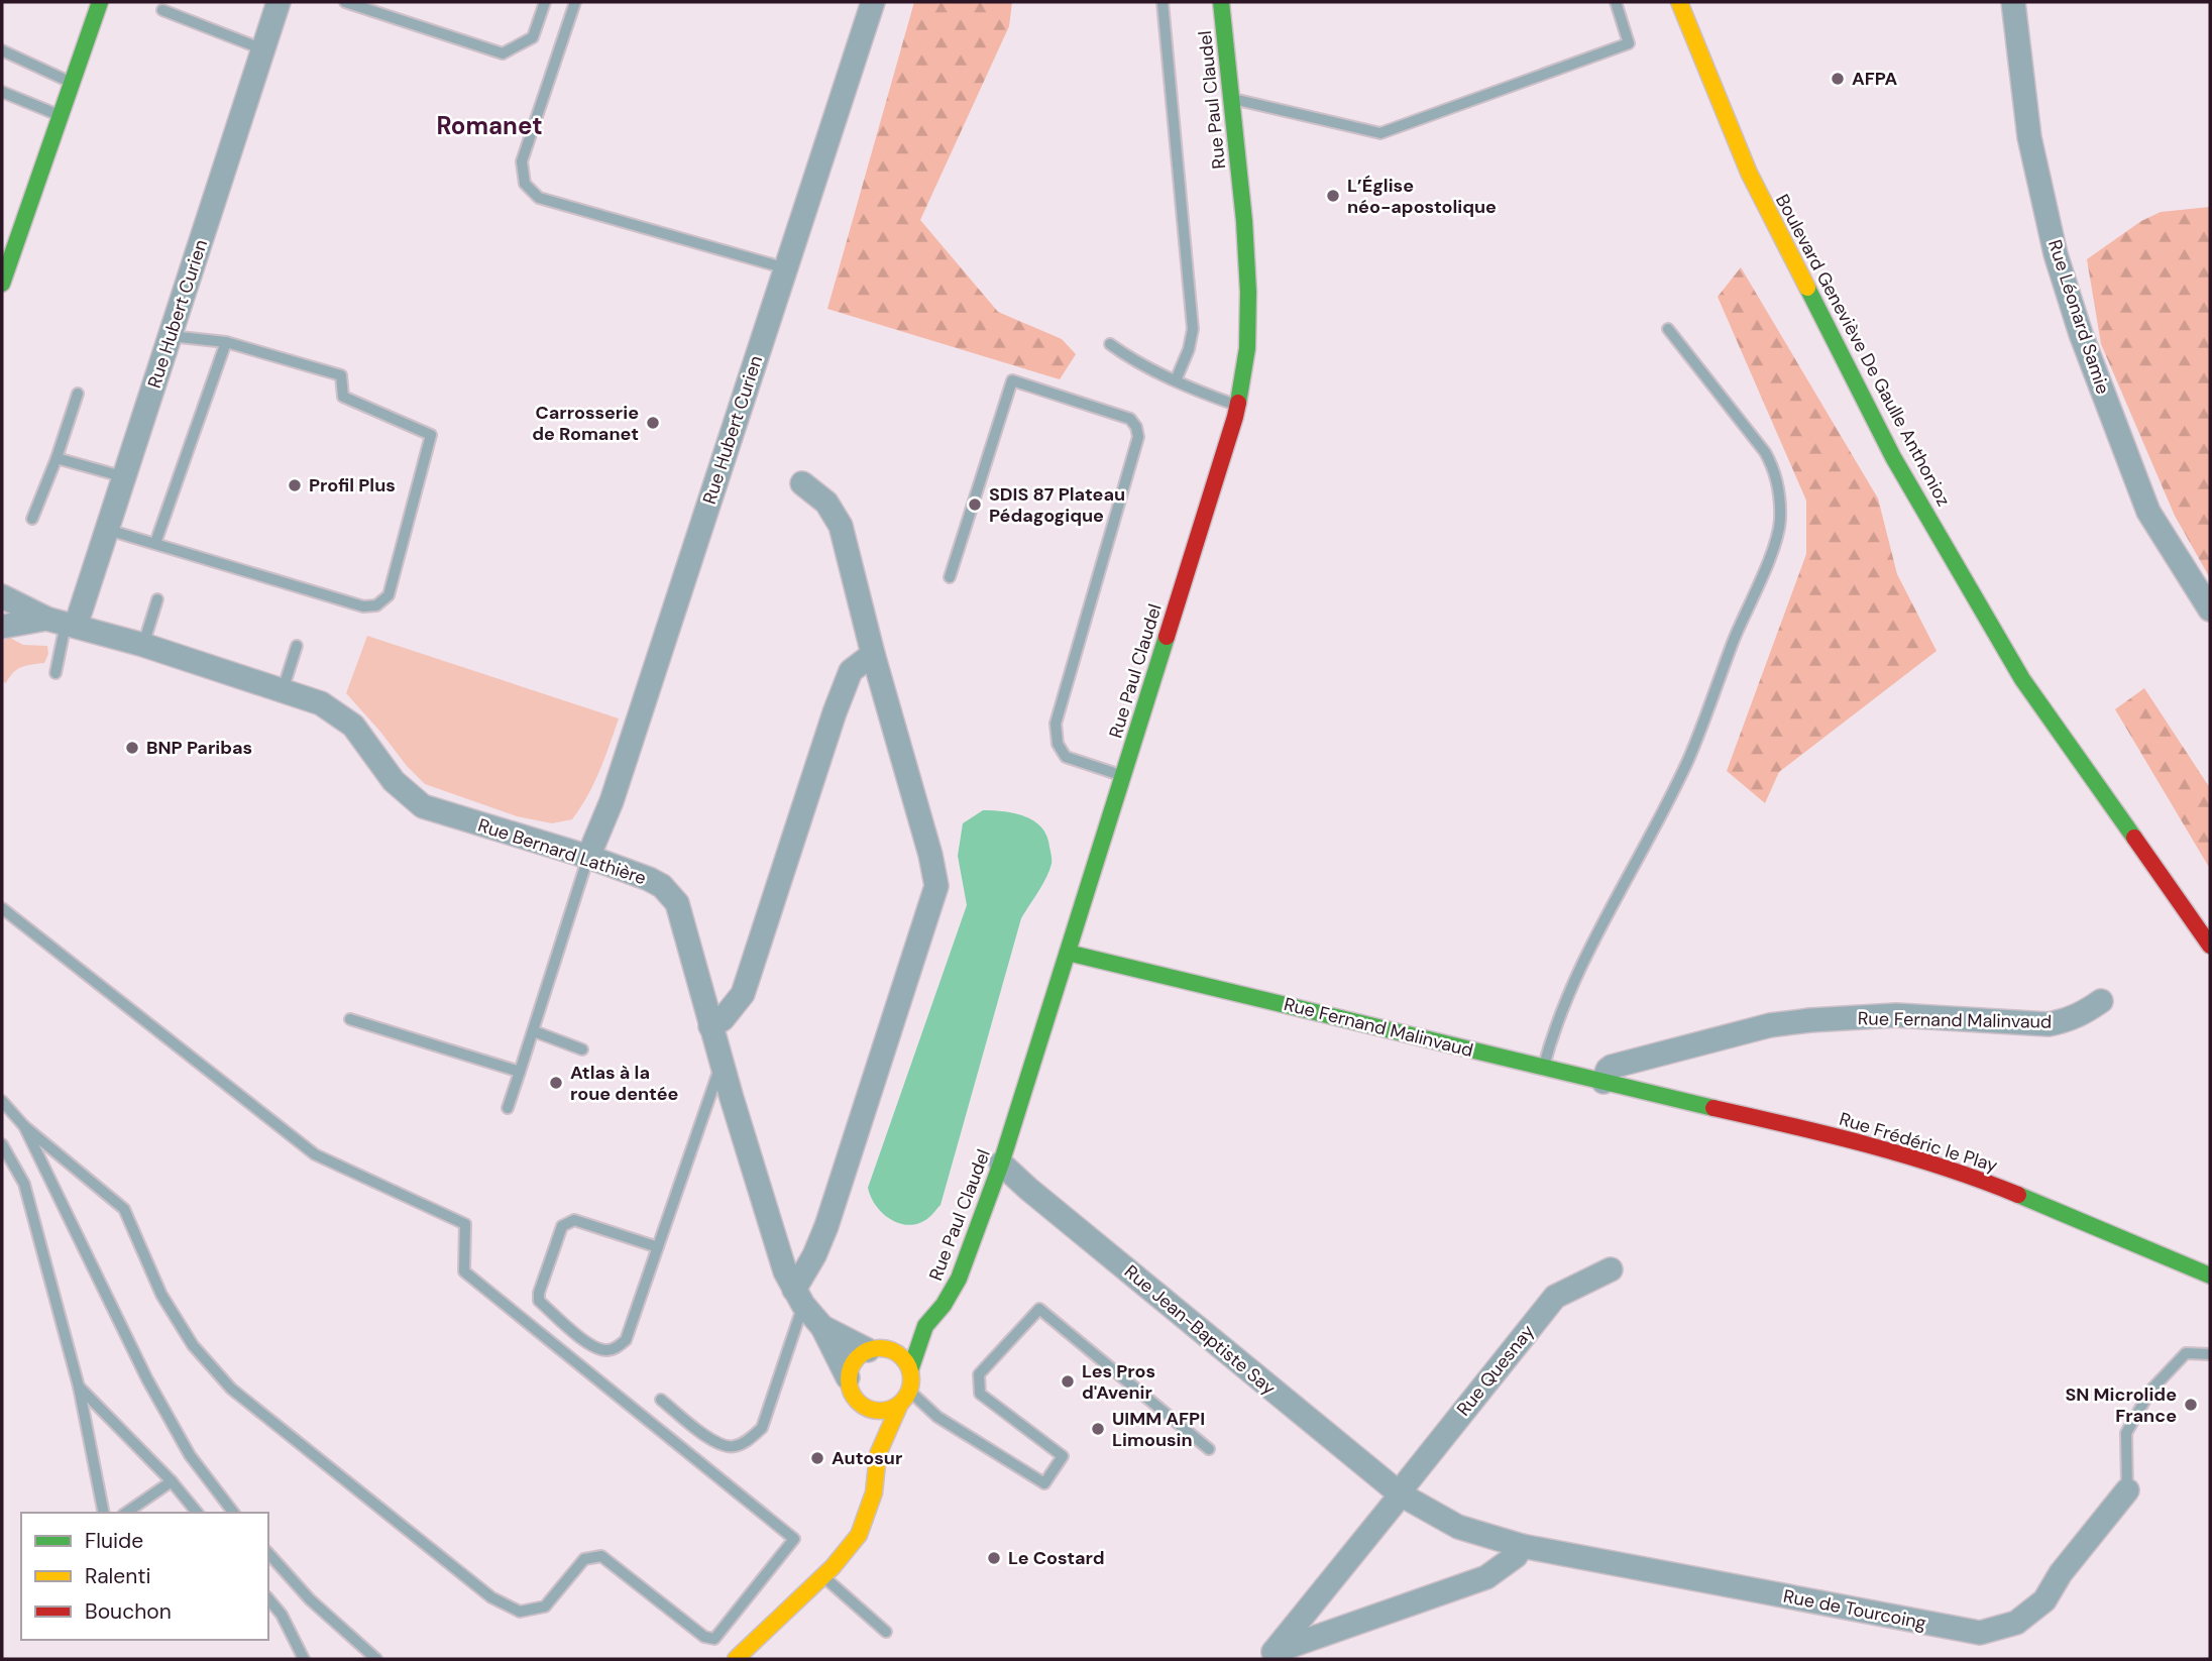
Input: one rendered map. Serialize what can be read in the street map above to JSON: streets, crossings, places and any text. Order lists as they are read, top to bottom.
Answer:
{
  "streets": {
    "street": [
      "Rue Paul Claudel",
      "Rue Hubert Curien",
      "Rue Léonard Samie",
      "Boulevard Geneviève De Gaulle Anthonioz",
      "Rue Bernard Lathière",
      "Rue Fernand Malinvaud",
      "Rue Frédéric le Play",
      "Rue Jean-Baptiste Say",
      "Rue Quesnay",
      "Rue de Tourcoing"
    ]
  },
  "crossings": [
    ["Rue Paul Claudel", "Rue Bernard Lathière"],
    ["Rue Paul Claudel", "Rue Fernand Malinvaud"],
    ["Rue Paul Claudel", "Rue Jean-Baptiste Say"],
    ["Rue Hubert Curien", "Rue Bernard Lathière"],
    ["Rue Fernand Malinvaud", "Rue Frédéric le Play"],
    ["Rue Jean-Baptiste Say", "Rue Quesnay"],
    ["Rue Jean-Baptiste Say", "Rue de Tourcoing"],
    ["Rue Quesnay", "Rue de Tourcoing"]
  ],
  "districts": ["Romanet"],
  "places": [
    "AFPA",
    "L’Église néo-apostolique",
    "Carrosserie de Romanet",
    "Profil Plus",
    "SDIS 87 Plateau Pédagogique",
    "BNP Paribas",
    "Atlas à la roue dentée",
    "Les Pros d'Avenir",
    "SN Microlide France",
    "UIMM AFPI Limousin",
    "Autosur",
    "Le Costard"
  ],
  "legend": ["Fluide", "Ralenti", "Bouchon"]
}
